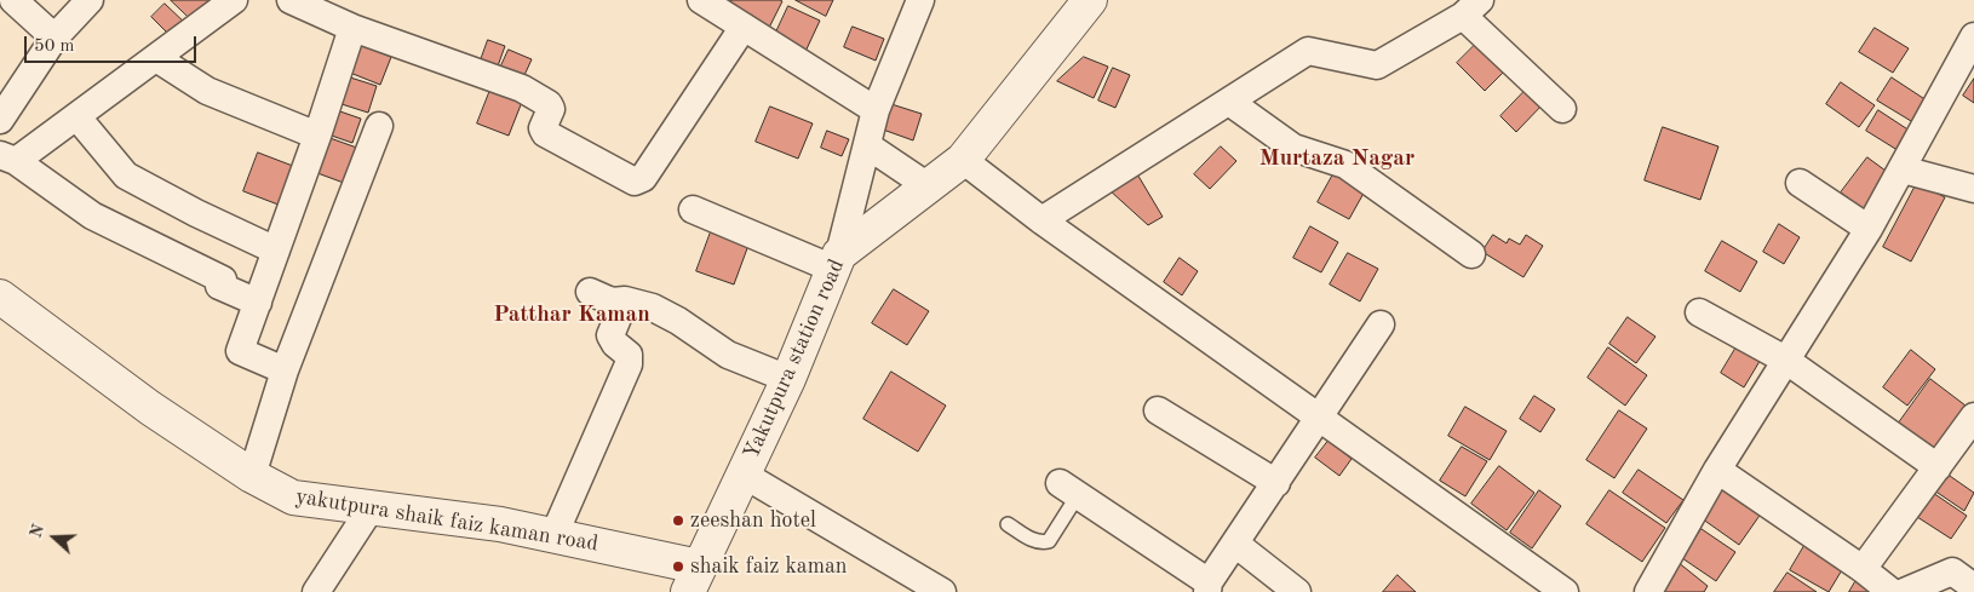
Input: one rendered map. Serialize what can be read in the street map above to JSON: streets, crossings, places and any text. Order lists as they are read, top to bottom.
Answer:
{
  "streets": {
    "street": ["Yakutpura station road", "yakutpura shaik faiz kaman road"]
  },
  "crossings": [
    ["Yakutpura station road", "yakutpura shaik faiz kaman road"]
  ],
  "districts": ["Murtaza Nagar", "Patthar Kaman"],
  "places": ["zeeshan hotel", "shaik faiz kaman"],
  "scale_bar": "50 m",
  "north": "left"
}
